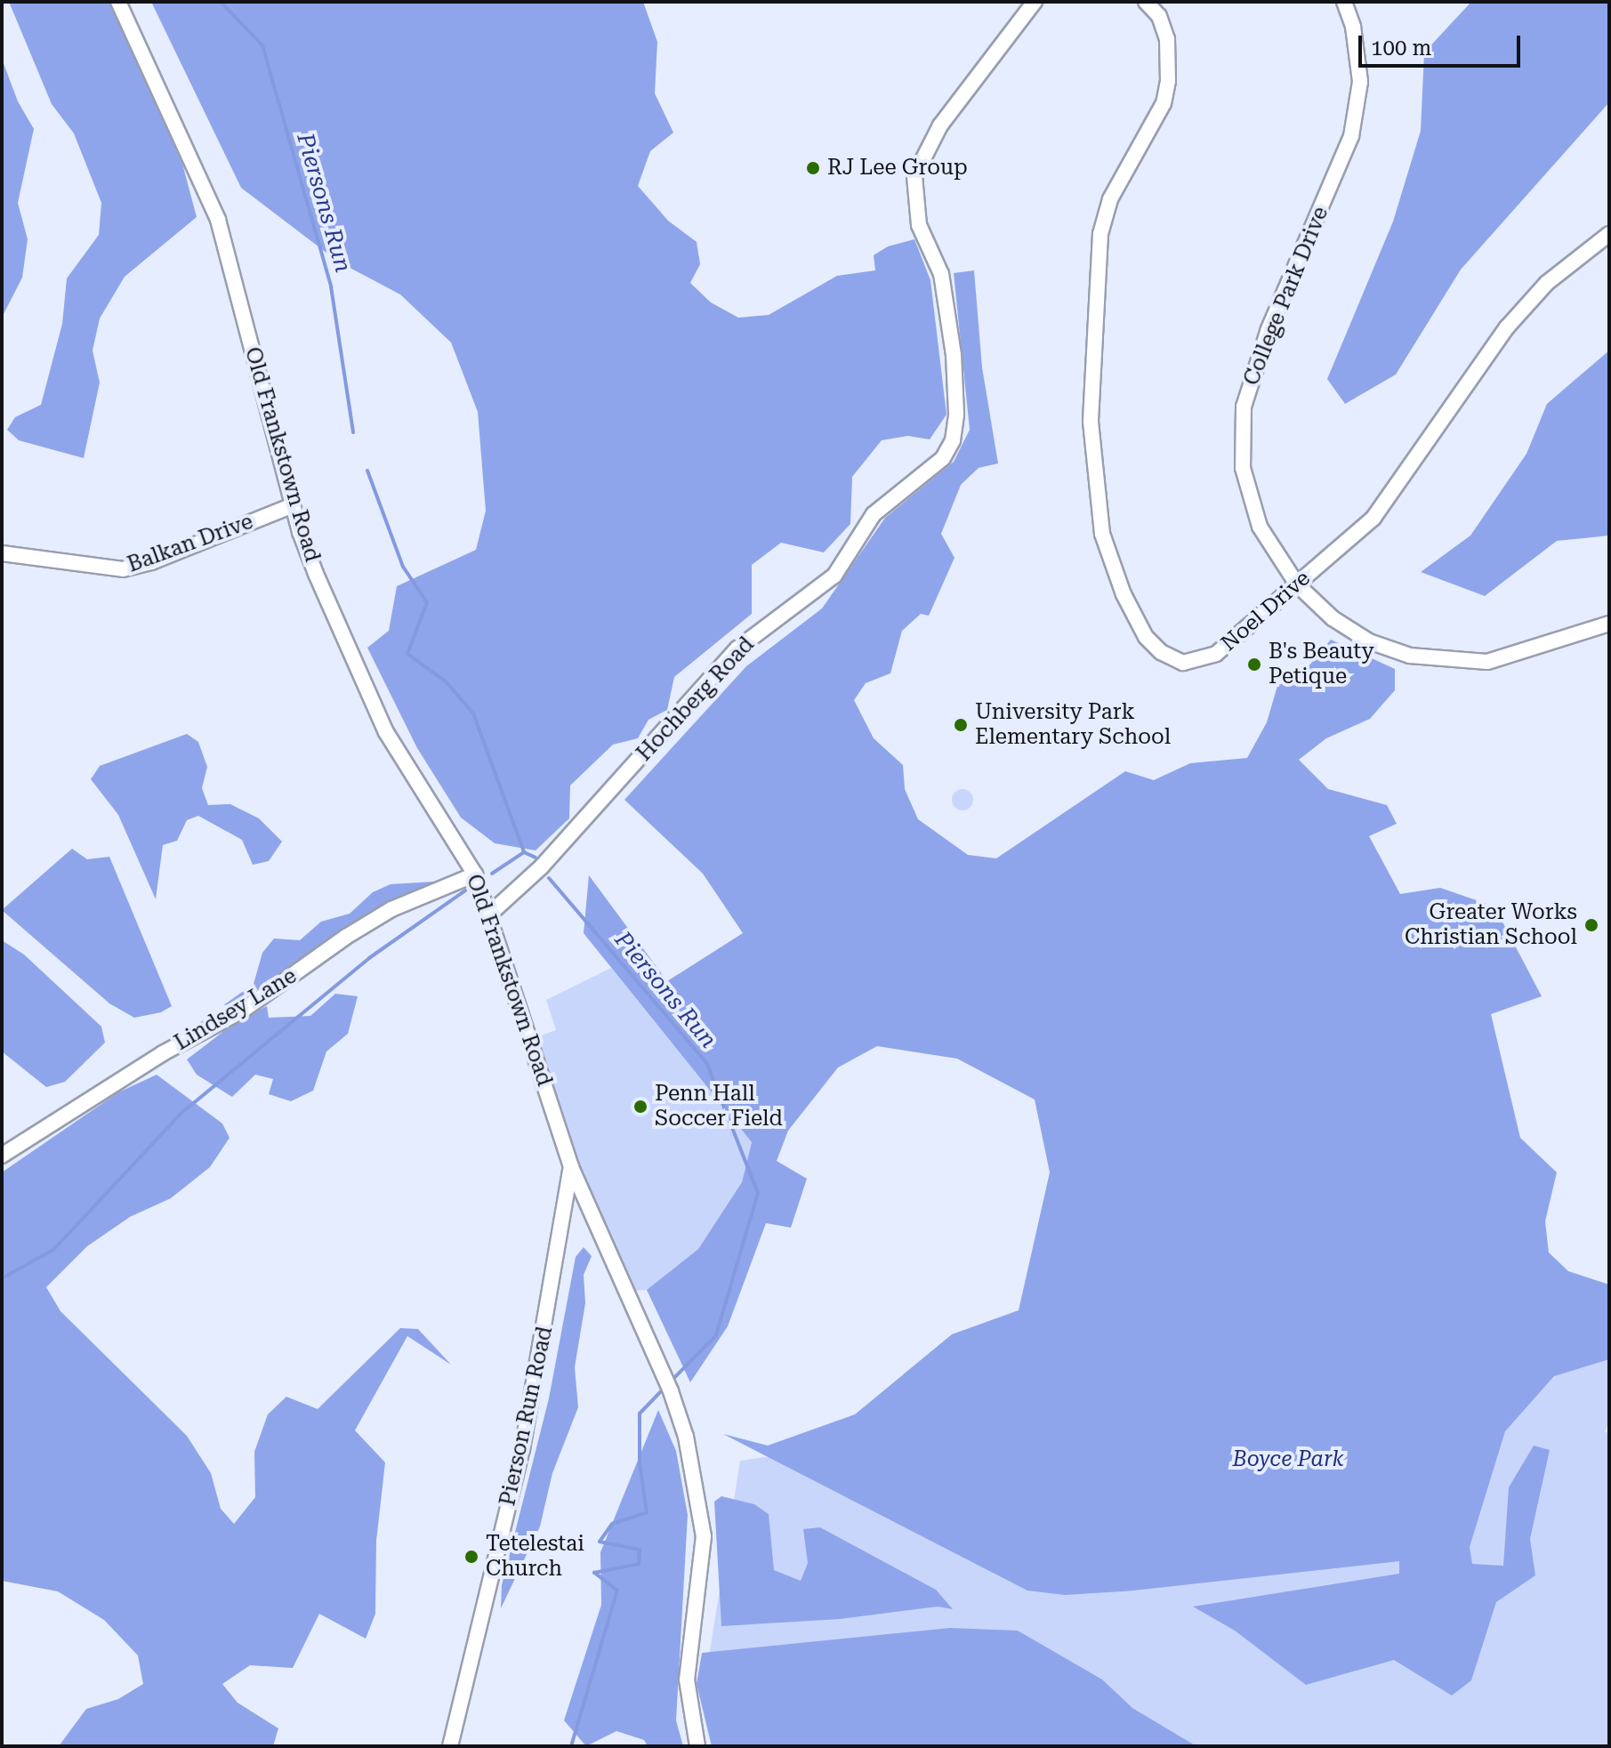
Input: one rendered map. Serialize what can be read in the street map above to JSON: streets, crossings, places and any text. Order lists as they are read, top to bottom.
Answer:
{
  "streets": {
    "street": [
      "College Park Drive",
      "Old Frankstown Road",
      "Balkan Drive",
      "Noel Drive",
      "Hochberg Road",
      "Lindsey Lane",
      "Pierson Run Road"
    ]
  },
  "crossings": [
    ["College Park Drive", "Noel Drive"],
    ["Old Frankstown Road", "Balkan Drive"],
    ["Old Frankstown Road", "Hochberg Road"],
    ["Old Frankstown Road", "Lindsey Lane"],
    ["Old Frankstown Road", "Pierson Run Road"]
  ],
  "water": ["Piersons Run"],
  "parks": ["Boyce Park"],
  "places": [
    "RJ Lee Group",
    "B's Beauty Petique",
    "University Park Elementary School",
    "Greater Works Christian School",
    "Penn Hall Soccer Field",
    "Tetelestai Church"
  ],
  "scale_bar": "100 m"
}
